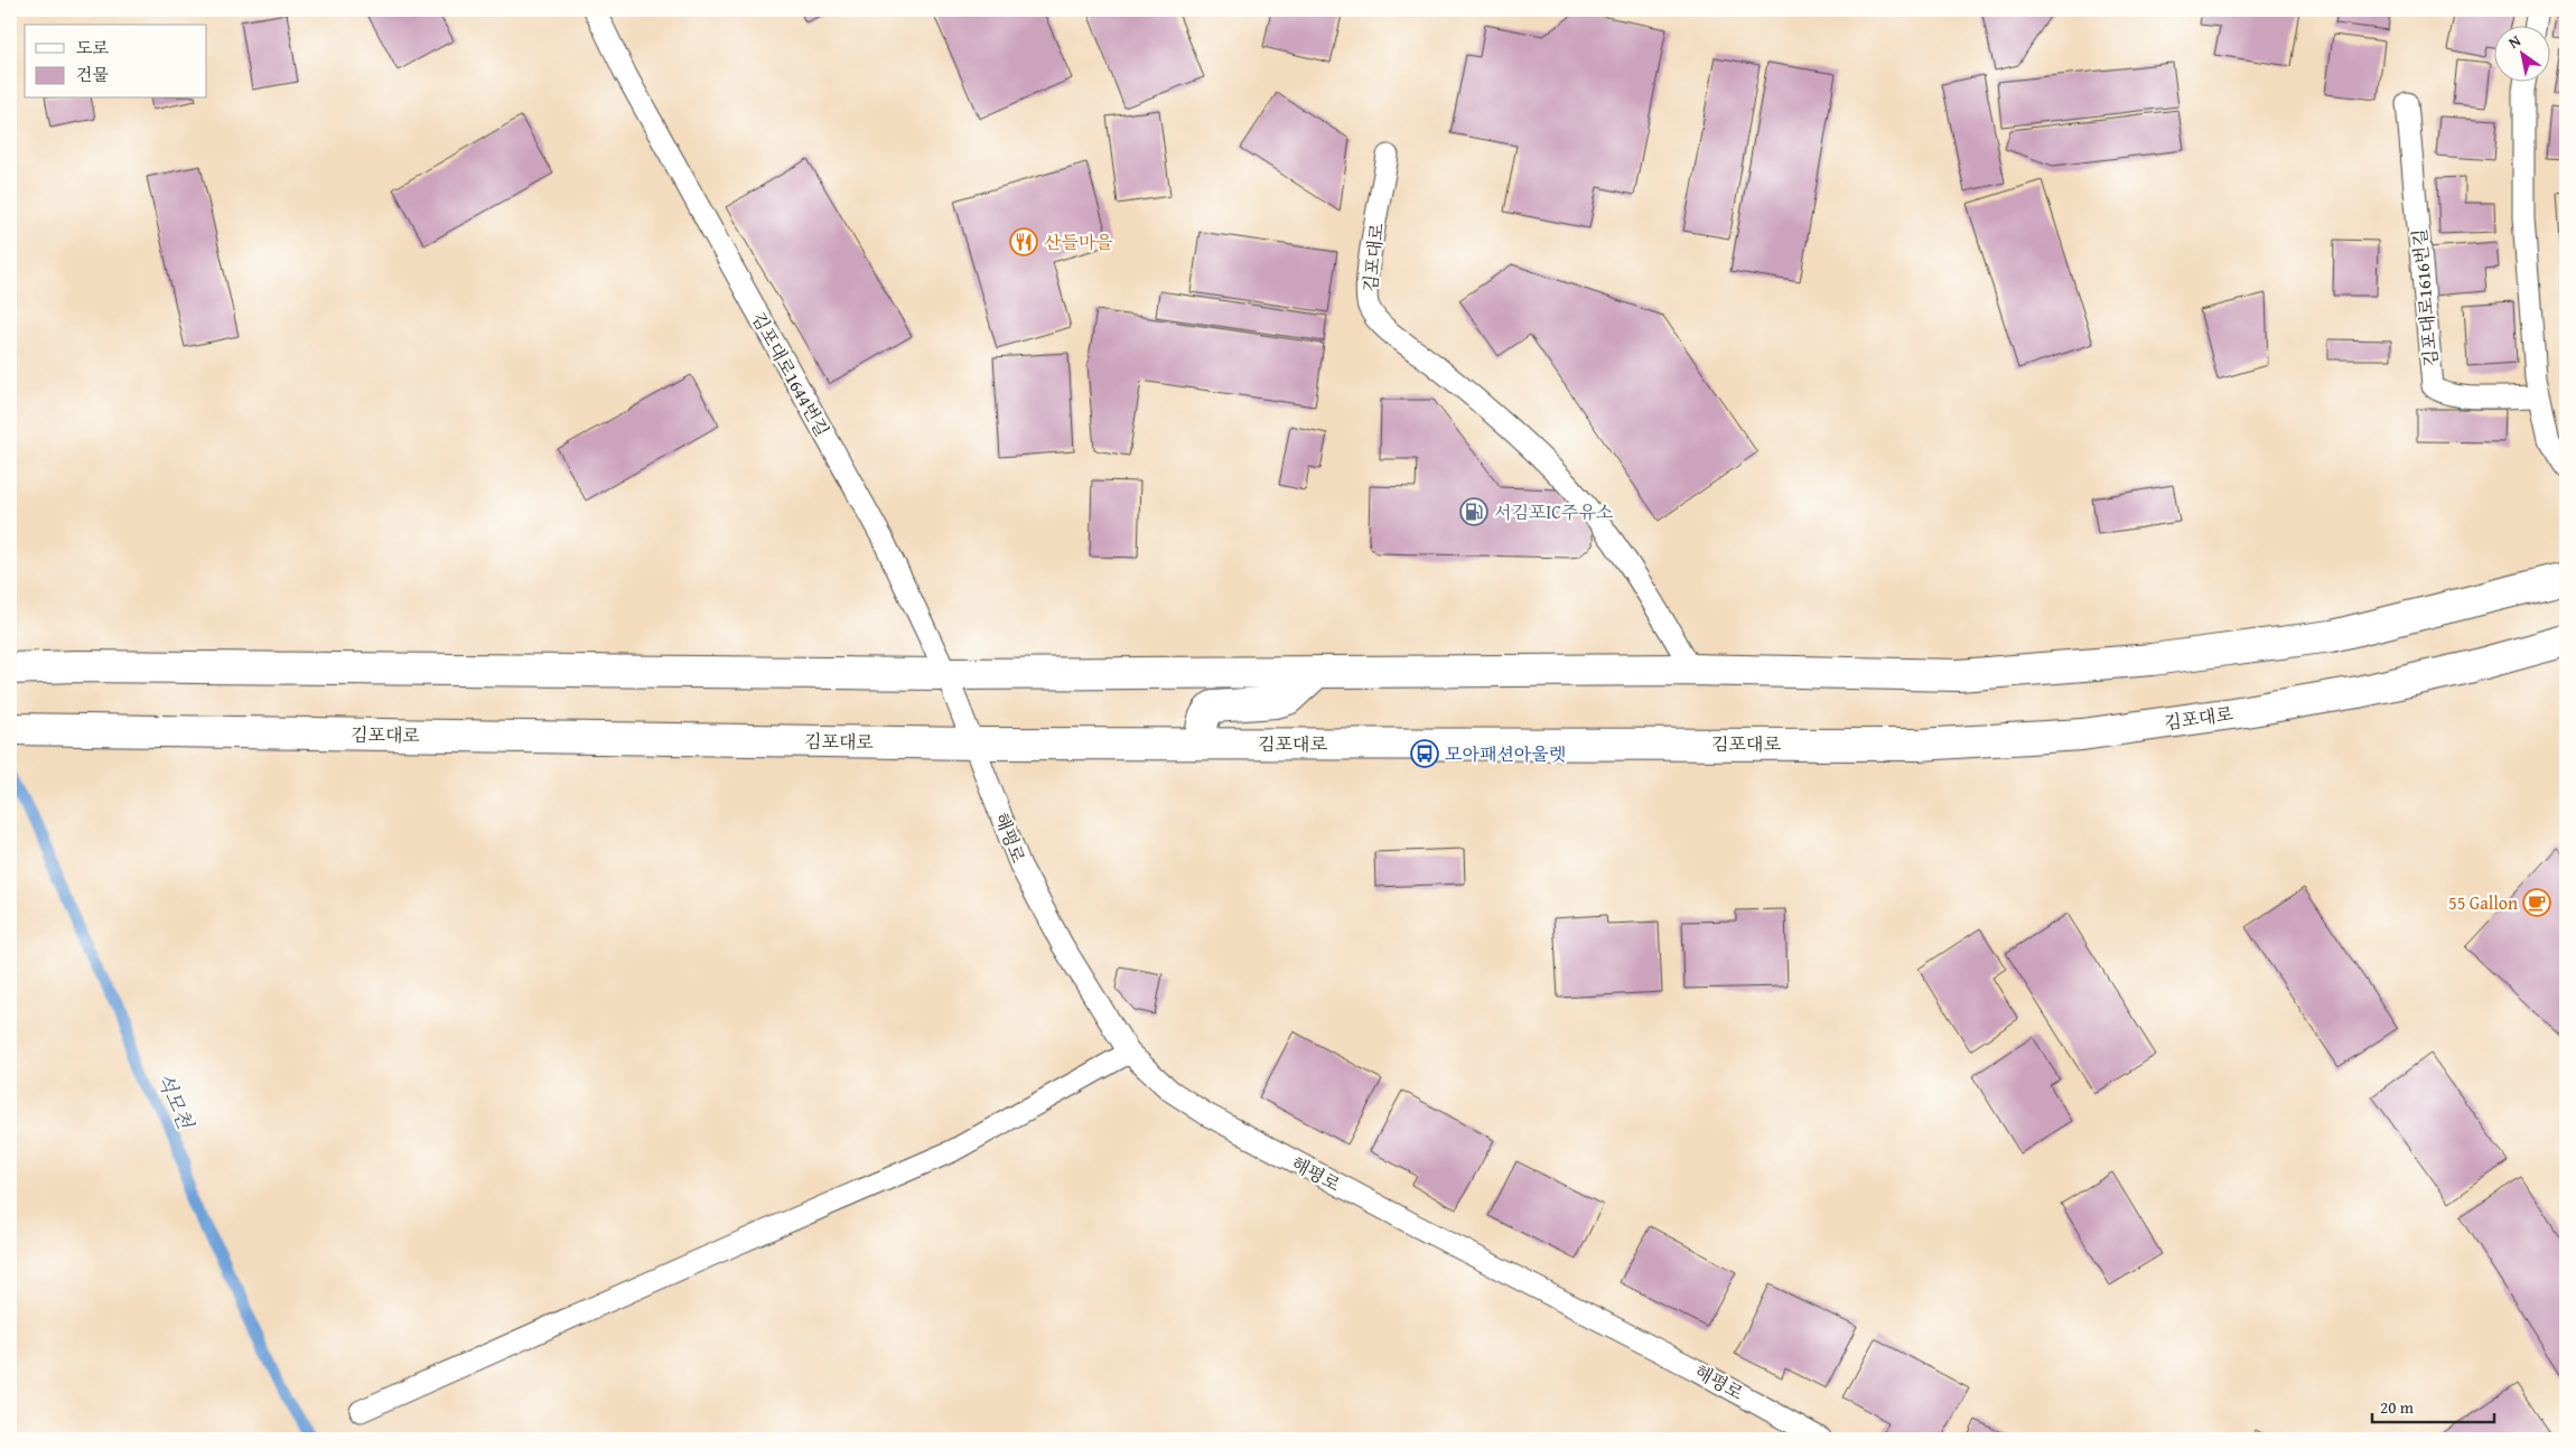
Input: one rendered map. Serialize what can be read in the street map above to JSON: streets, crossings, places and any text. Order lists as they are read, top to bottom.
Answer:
{
  "streets": {
    "main road": ["김포대로"],
    "lane": ["김포대로1616번길", "김포대로1644번길", "해평로"]
  },
  "crossings": [
    ["김포대로", "김포대로1644번길"],
    ["김포대로", "해평로"],
    ["김포대로1644번길", "해평로"]
  ],
  "water": ["석모천"],
  "places": {
    "restaurant": ["산들마을"],
    "fuel station": ["서김포IC주유소"],
    "bus stop": ["모아패션아울렛"],
    "cafe": ["55 Gallon"]
  },
  "legend": ["도로", "건물"],
  "scale_bar": "20 m",
  "north": "top left"
}
